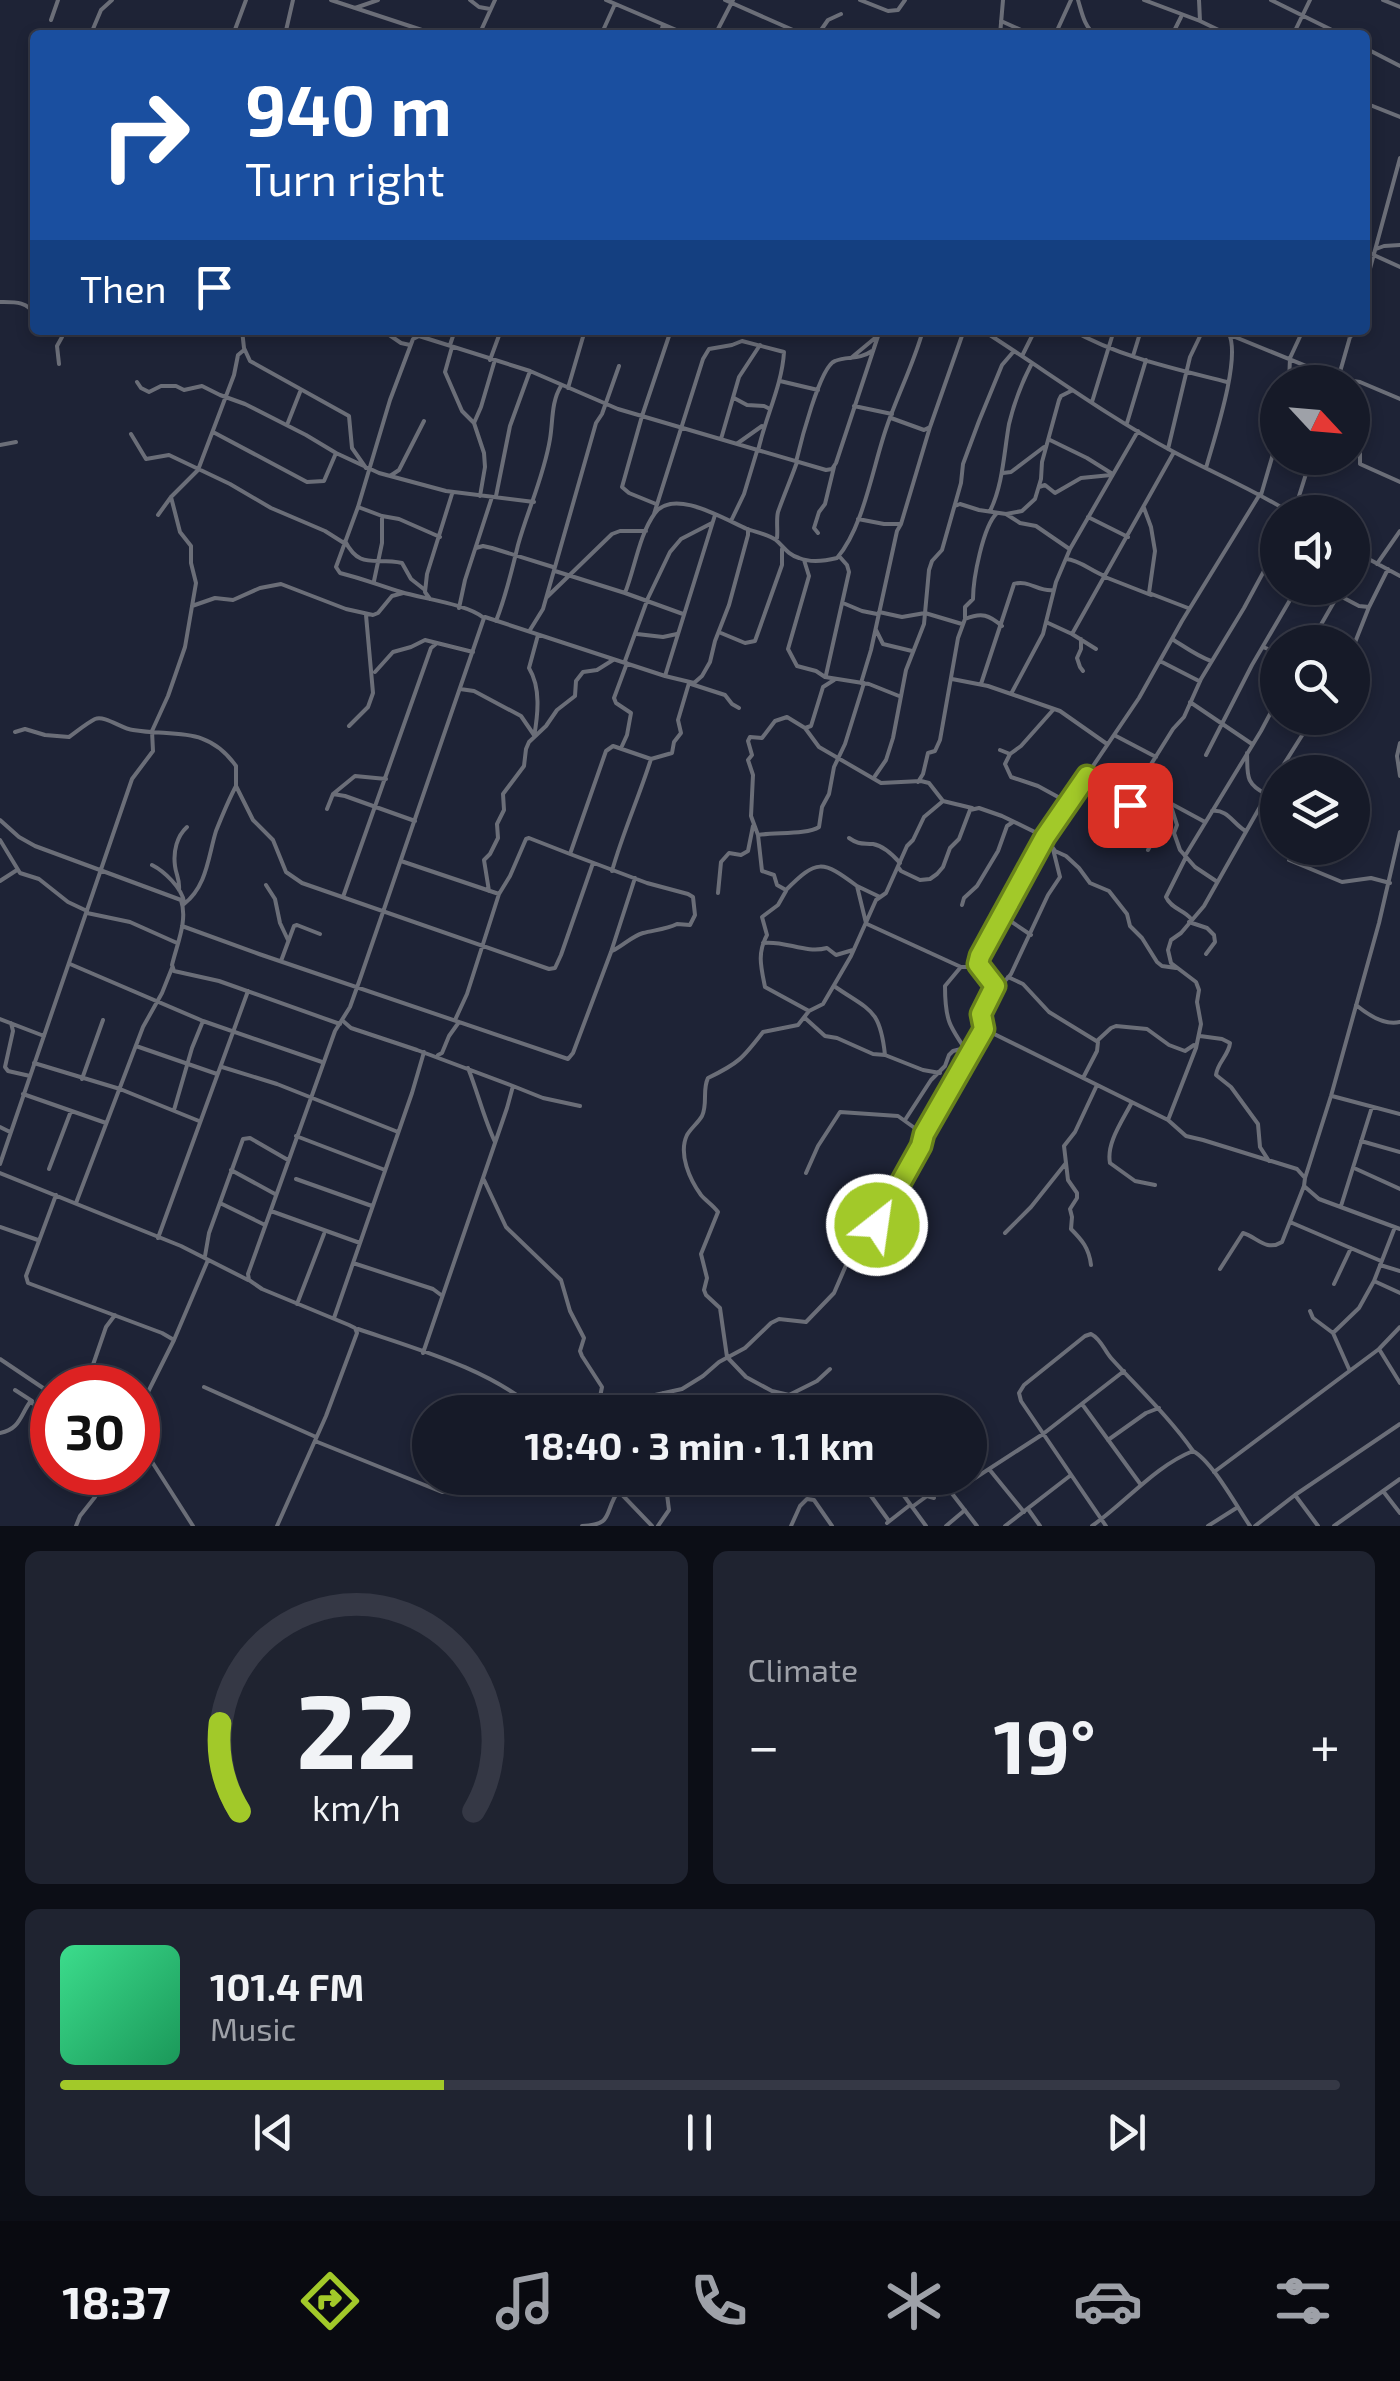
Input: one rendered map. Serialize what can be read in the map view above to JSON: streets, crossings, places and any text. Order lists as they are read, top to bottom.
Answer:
{
  "north": "bottom right",
  "page": {
    "turn": ["940 m", "Turn right"],
    "then": "Then",
    "limit": "30",
    "trip": "18:40 · 3 min · 1.1 km",
    "tile": "Climate",
    "heat": ["−", "19°", "+"],
    "song": ["101.4 FM", "Music"],
    "tabs": "18:37",
    "gauge": ["22", "km/h"]
  }
}
